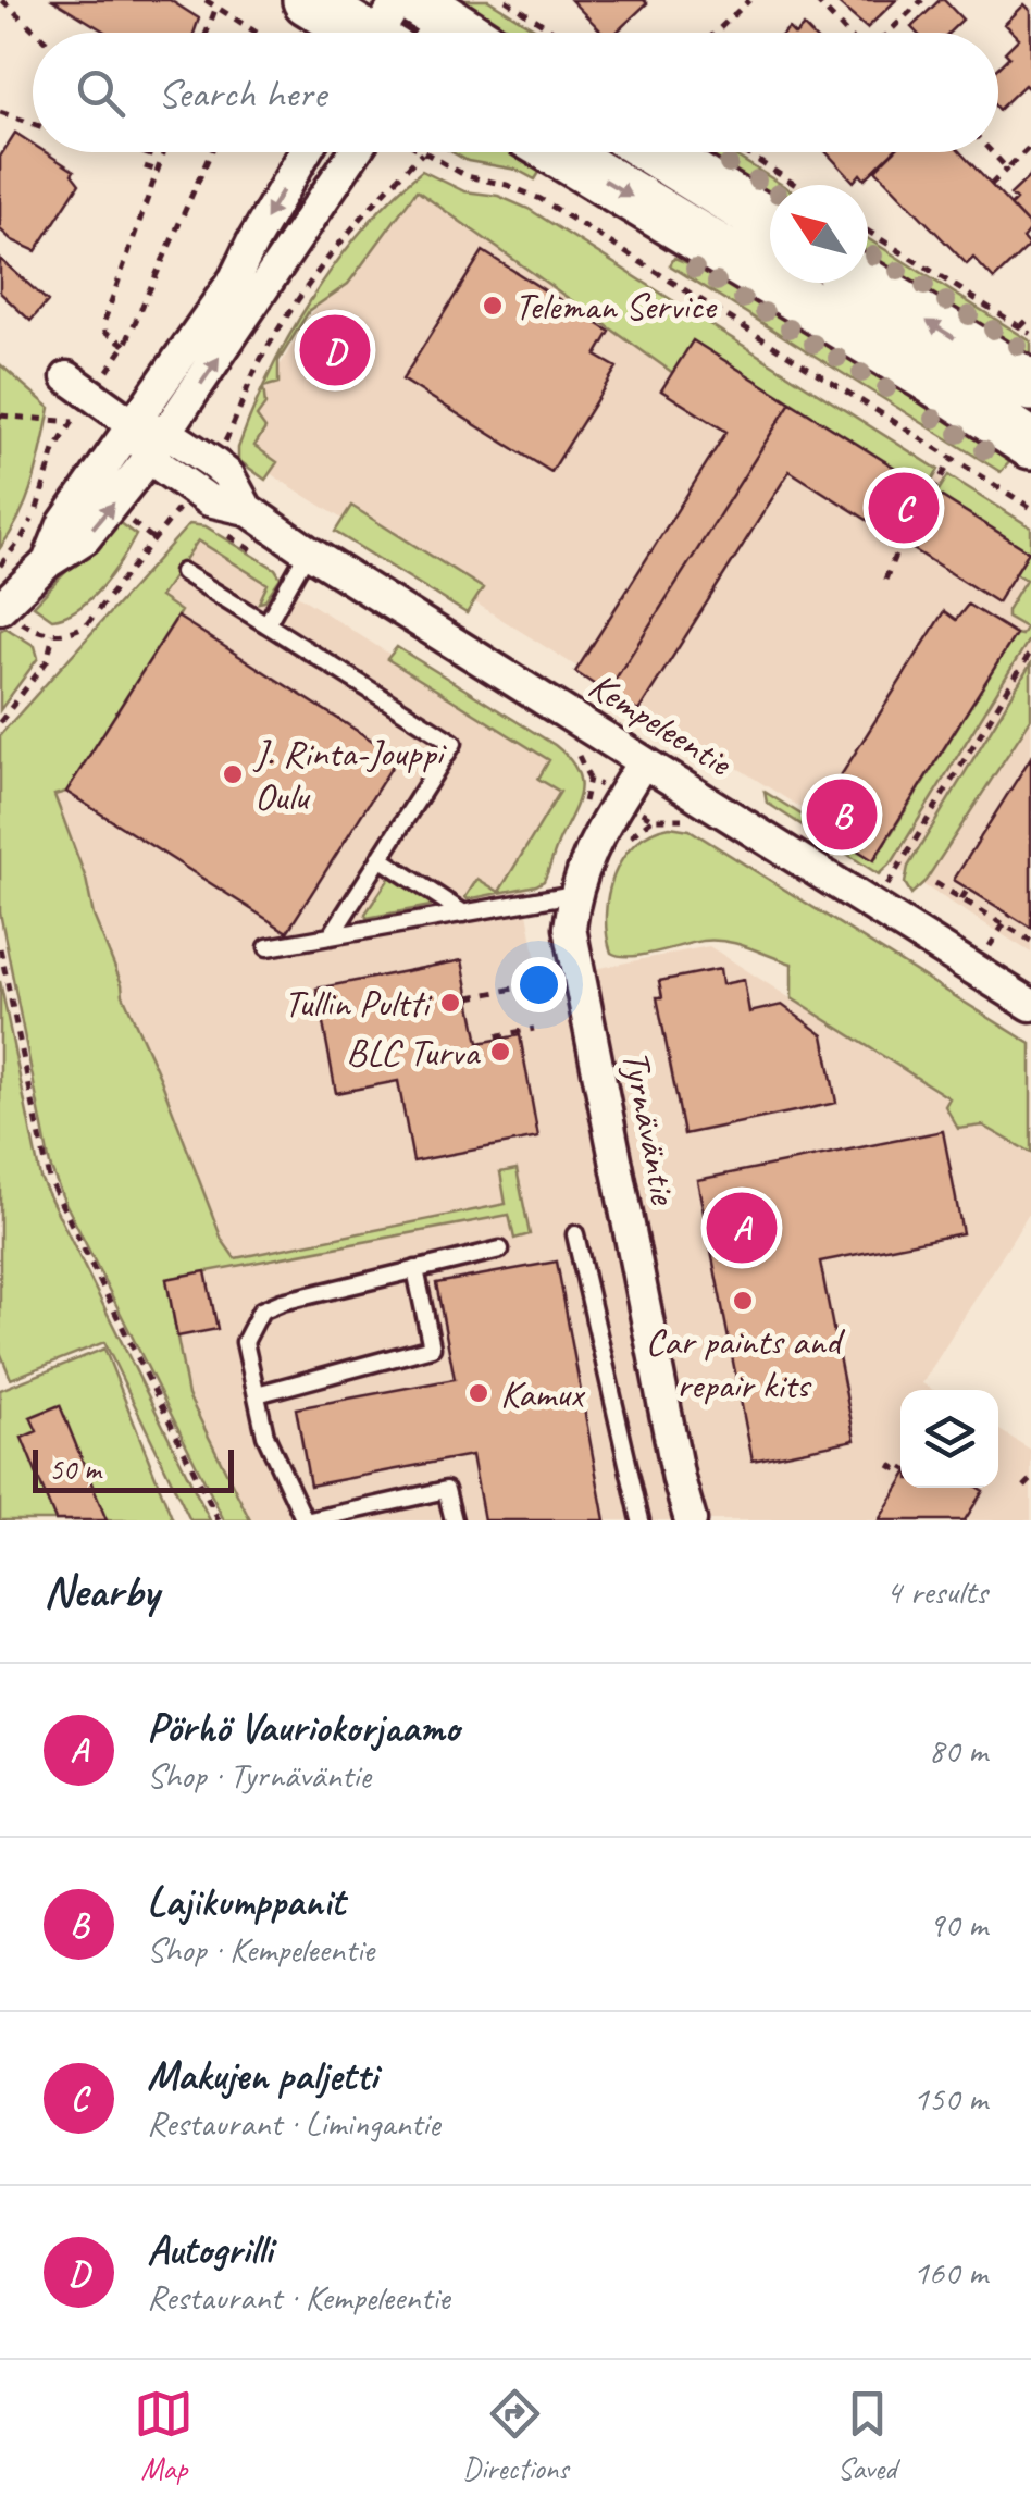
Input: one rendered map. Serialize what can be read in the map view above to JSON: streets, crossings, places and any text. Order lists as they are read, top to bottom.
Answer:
{
  "streets": {
    "street": ["Kempeleentie", "Tyrnäväntie"]
  },
  "crossings": [
    ["Kempeleentie", "Tyrnäväntie"]
  ],
  "places": [
    "Teleman Service",
    "J. Rinta-Jouppi Oulu",
    "Tullin Pultti",
    "BLC Turva",
    "Car paints and repair kits",
    "Kamux"
  ],
  "scale_bar": "50 m",
  "north": "top left",
  "page": {
    "search": "Search here",
    "pins": [
      "D",
      "C",
      "B",
      "A"
    ],
    "scale": "50 m",
    "heading": ["Nearby", "4 results"],
    "list": [
      {
        "mark": "A",
        "name": "Pörhö Vauriokorjaamo",
        "note": "Shop · Tyrnäväntie",
        "value": "80 m"
      },
      {
        "mark": "B",
        "name": "Lajikumppanit",
        "note": "Shop · Kempeleentie",
        "value": "90 m"
      },
      {
        "mark": "C",
        "name": "Makujen paljetti",
        "note": "Restaurant · Limingantie",
        "value": "150 m"
      },
      {
        "mark": "D",
        "name": "Autogrilli",
        "note": "Restaurant · Kempeleentie",
        "value": "160 m"
      }
    ],
    "nav": ["Map", "Directions", "Saved"]
  }
}
